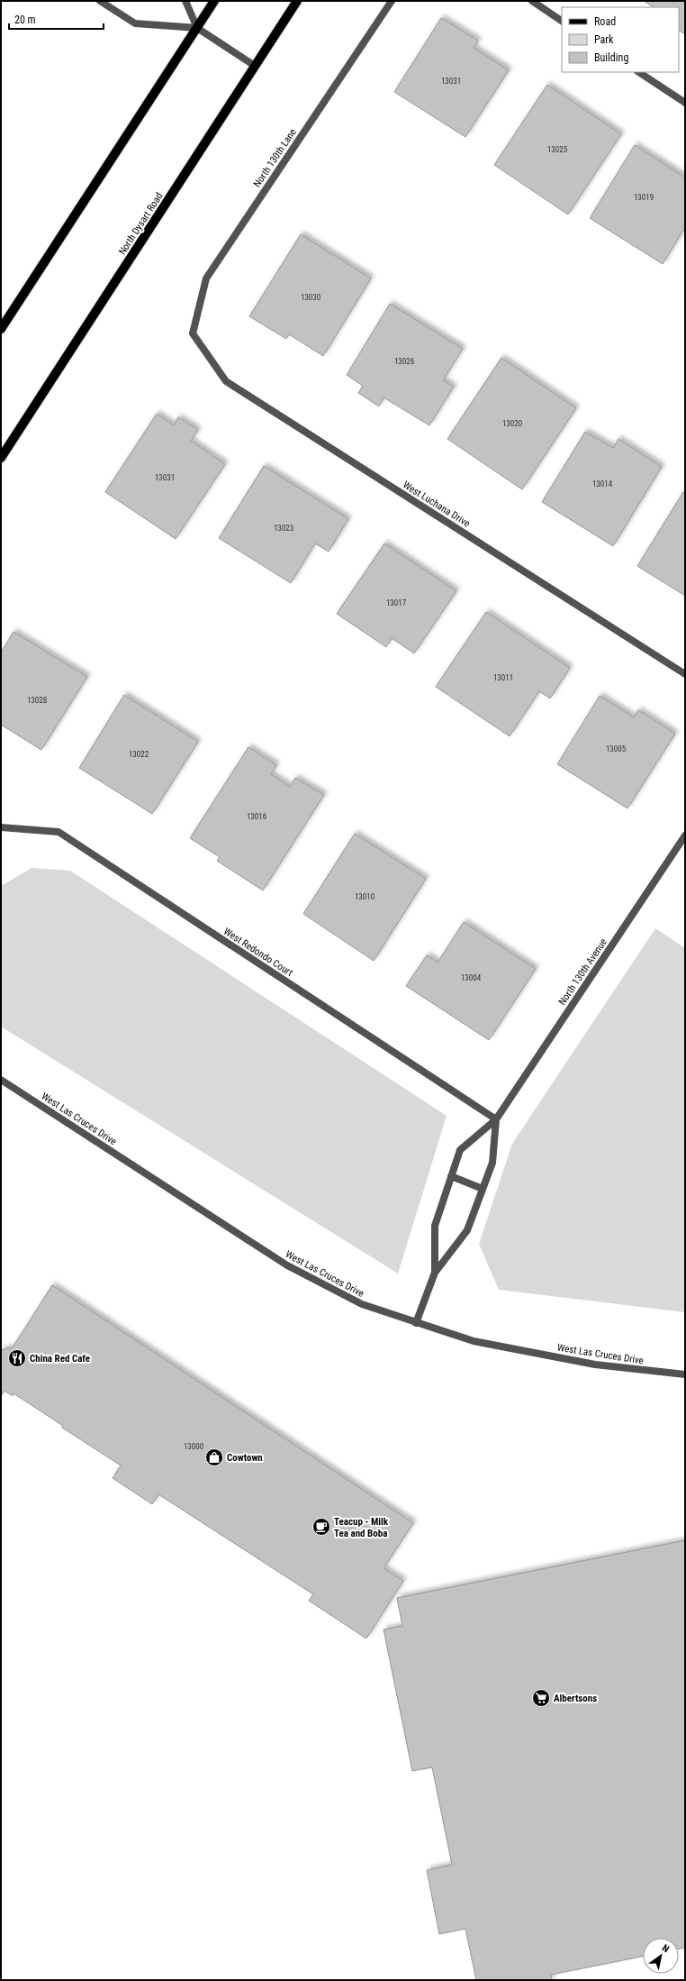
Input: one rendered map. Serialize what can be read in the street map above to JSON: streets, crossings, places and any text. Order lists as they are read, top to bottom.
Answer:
{
  "streets": {
    "main road": ["North Dysart Road"],
    "street": [
      "North 130th Lane",
      "West Luchana Drive",
      "West Redondo Court",
      "North 130th Avenue",
      "West Las Cruces Drive"
    ]
  },
  "crossings": [
    ["North 130th Lane", "West Luchana Drive"],
    ["West Redondo Court", "North 130th Avenue"],
    ["North 130th Avenue", "West Las Cruces Drive"]
  ],
  "places": {
    "restaurant": ["China Red Cafe"],
    "shop": ["Cowtown"],
    "cafe": ["Teacup - Milk Tea and Boba"],
    "supermarket": ["Albertsons"]
  },
  "house_numbers": [
    "13031",
    "13025",
    "13019",
    "13030",
    "13026",
    "13020",
    "13031",
    "13014",
    "13023",
    "13017",
    "13011",
    "13028",
    "13005",
    "13022",
    "13016",
    "13010",
    "13004",
    "13000"
  ],
  "legend": ["Road", "Park", "Building"],
  "scale_bar": "20 m",
  "north": "top right"
}
